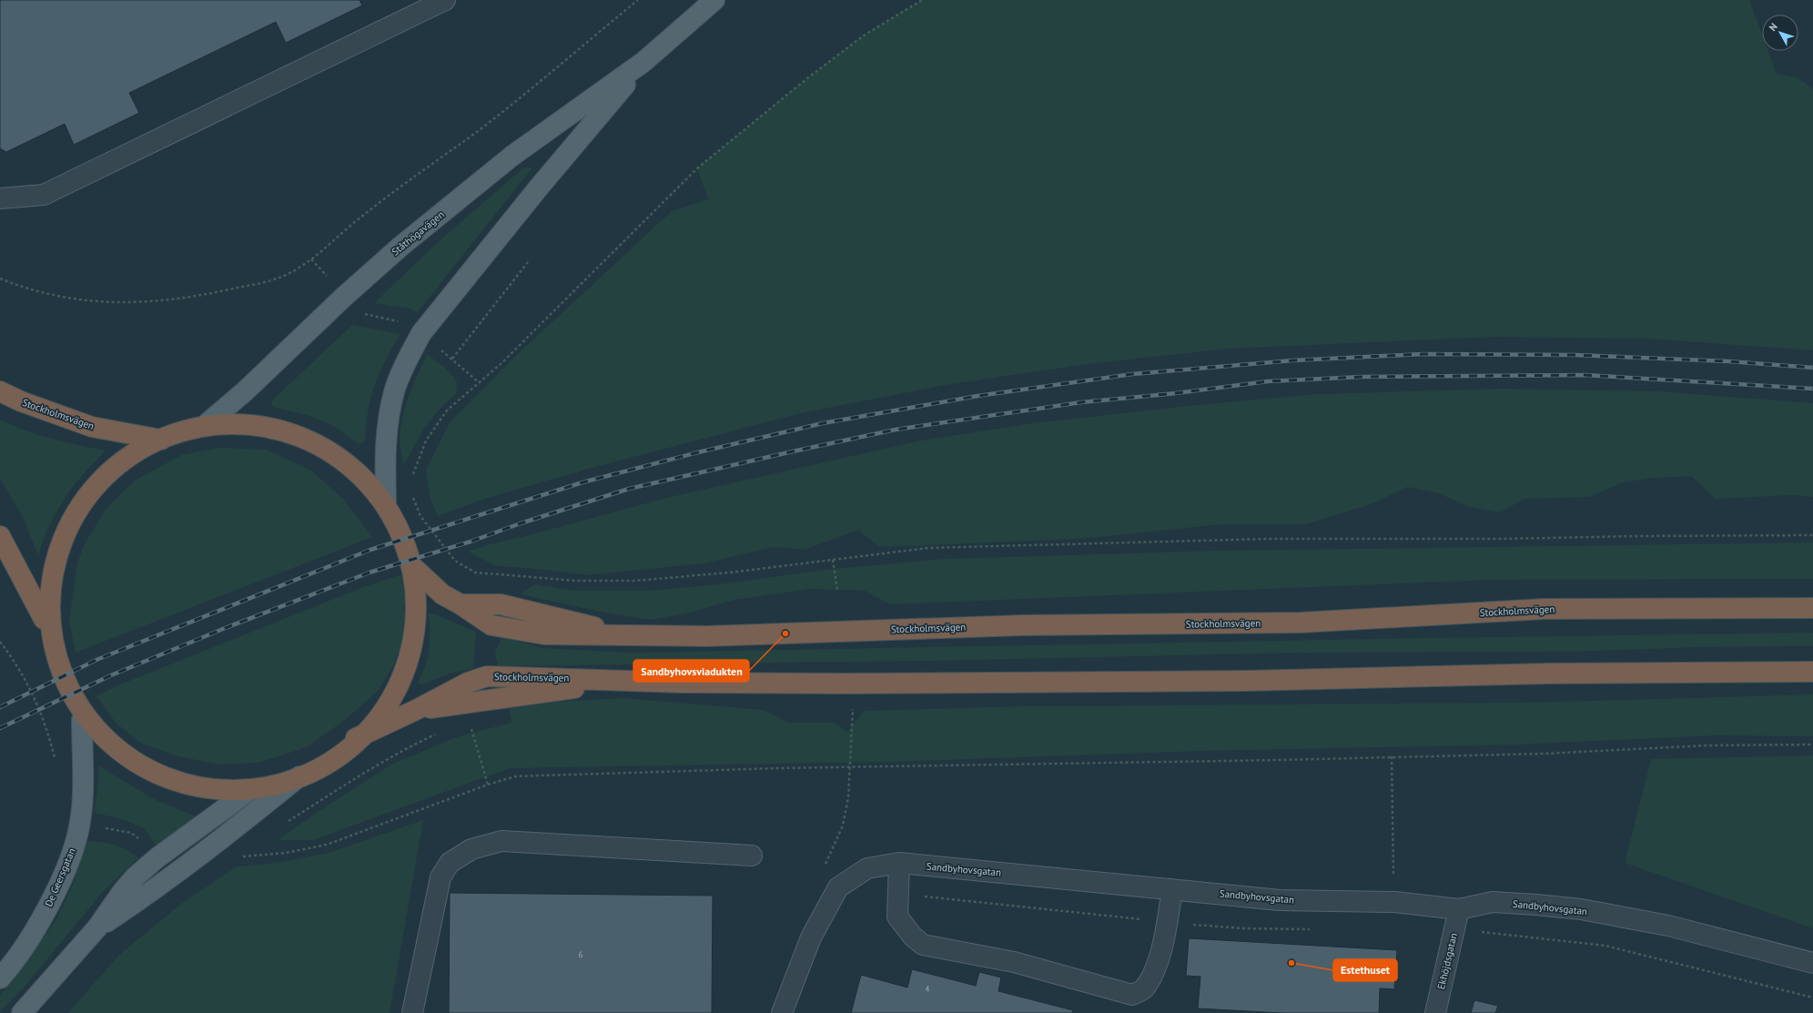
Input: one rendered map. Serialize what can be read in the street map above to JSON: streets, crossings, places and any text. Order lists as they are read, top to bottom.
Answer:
{
  "streets": {
    "highway": ["Stockholmsvägen"],
    "main road": ["Ståthögavägen", "De Geersgatan"],
    "street": ["Sandbyhovsgatan", "Ekhöjdsgatan"]
  },
  "crossings": [
    ["Sandbyhovsgatan", "Ekhöjdsgatan"]
  ],
  "places": ["Sandbyhovsviadukten", "Estethuset"],
  "house_numbers": ["6", "4"],
  "north": "top left"
}
